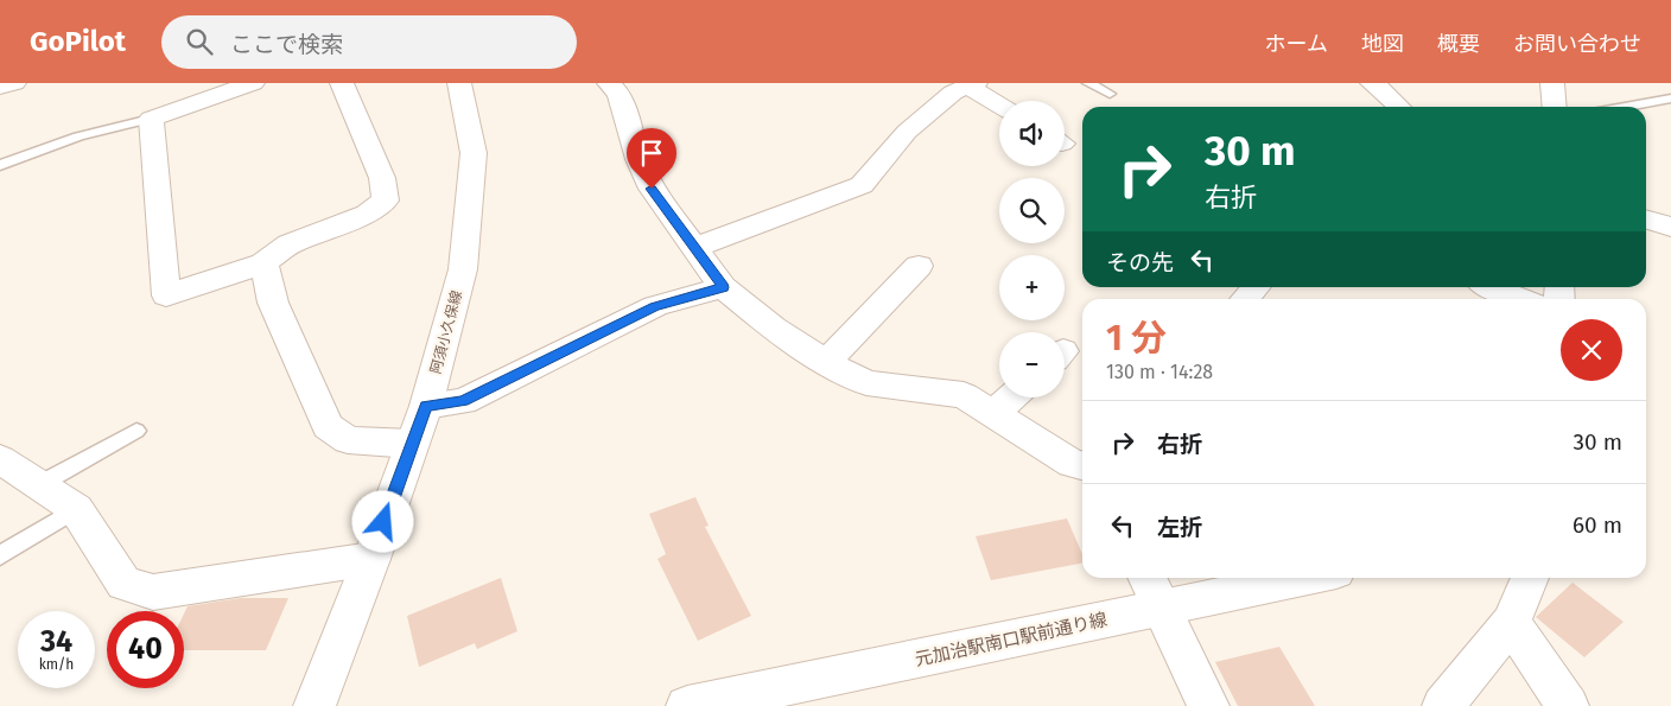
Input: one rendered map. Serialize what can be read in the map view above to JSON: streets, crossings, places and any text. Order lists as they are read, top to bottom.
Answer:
{
  "streets": {
    "street": ["阿須小久保線", "元加治駅南口駅前通り線"]
  },
  "page": {
    "header": "GoPilot",
    "search": "ここで検索",
    "nav": [
      "ホーム",
      "地図",
      "概要",
      "お問い合わせ"
    ],
    "map_buttons": ["+", "−"],
    "turn": ["30 m", "右折"],
    "then": "その先",
    "heading": ["1 分", "130 m · 14:28"],
    "list": [
      {
        "name": "右折",
        "value": "30 m"
      },
      {
        "name": "左折",
        "value": "60 m"
      }
    ],
    "speed": "34 km/h",
    "limit": "40"
  }
}
